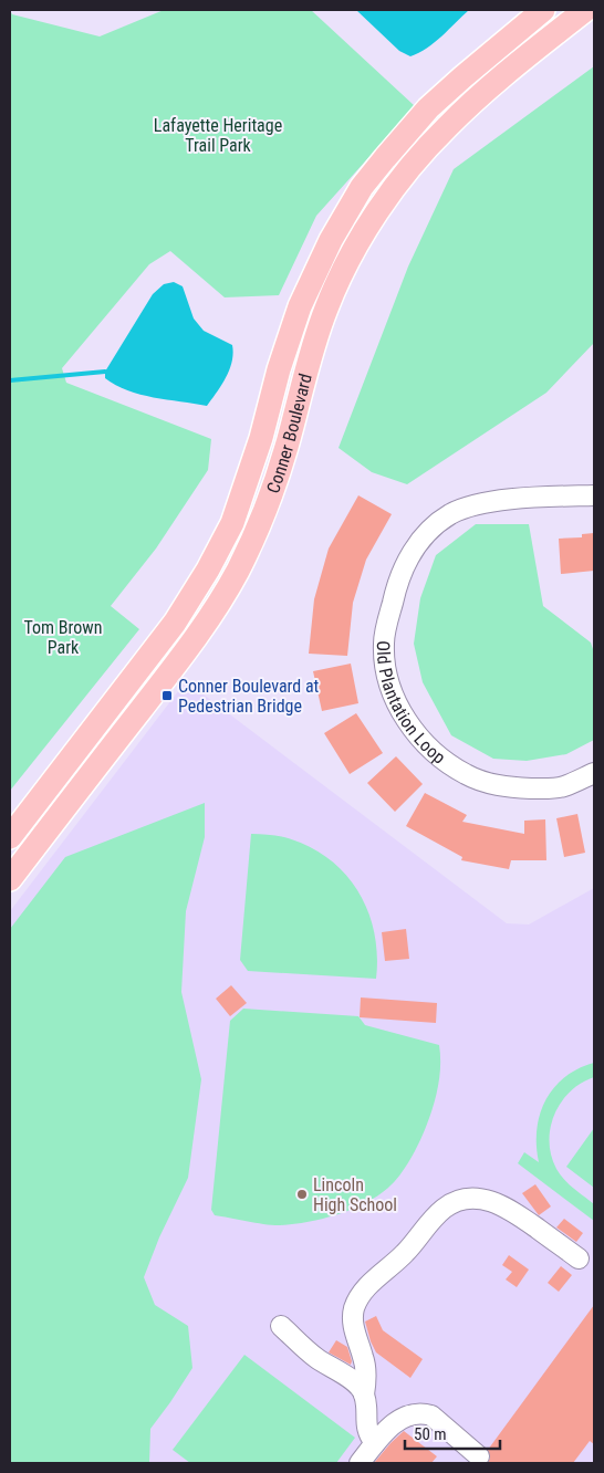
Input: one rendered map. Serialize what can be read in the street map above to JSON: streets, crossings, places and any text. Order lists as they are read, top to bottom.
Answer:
{
  "streets": {
    "main road": ["Conner Boulevard"],
    "street": ["Old Plantation Loop"]
  },
  "parks": ["Lafayette Heritage Trail Park", "Tom Brown Park"],
  "places": {
    "transit": ["Conner Boulevard at Pedestrian Bridge"],
    "other": ["Lincoln High School"]
  },
  "scale_bar": "50 m"
}
